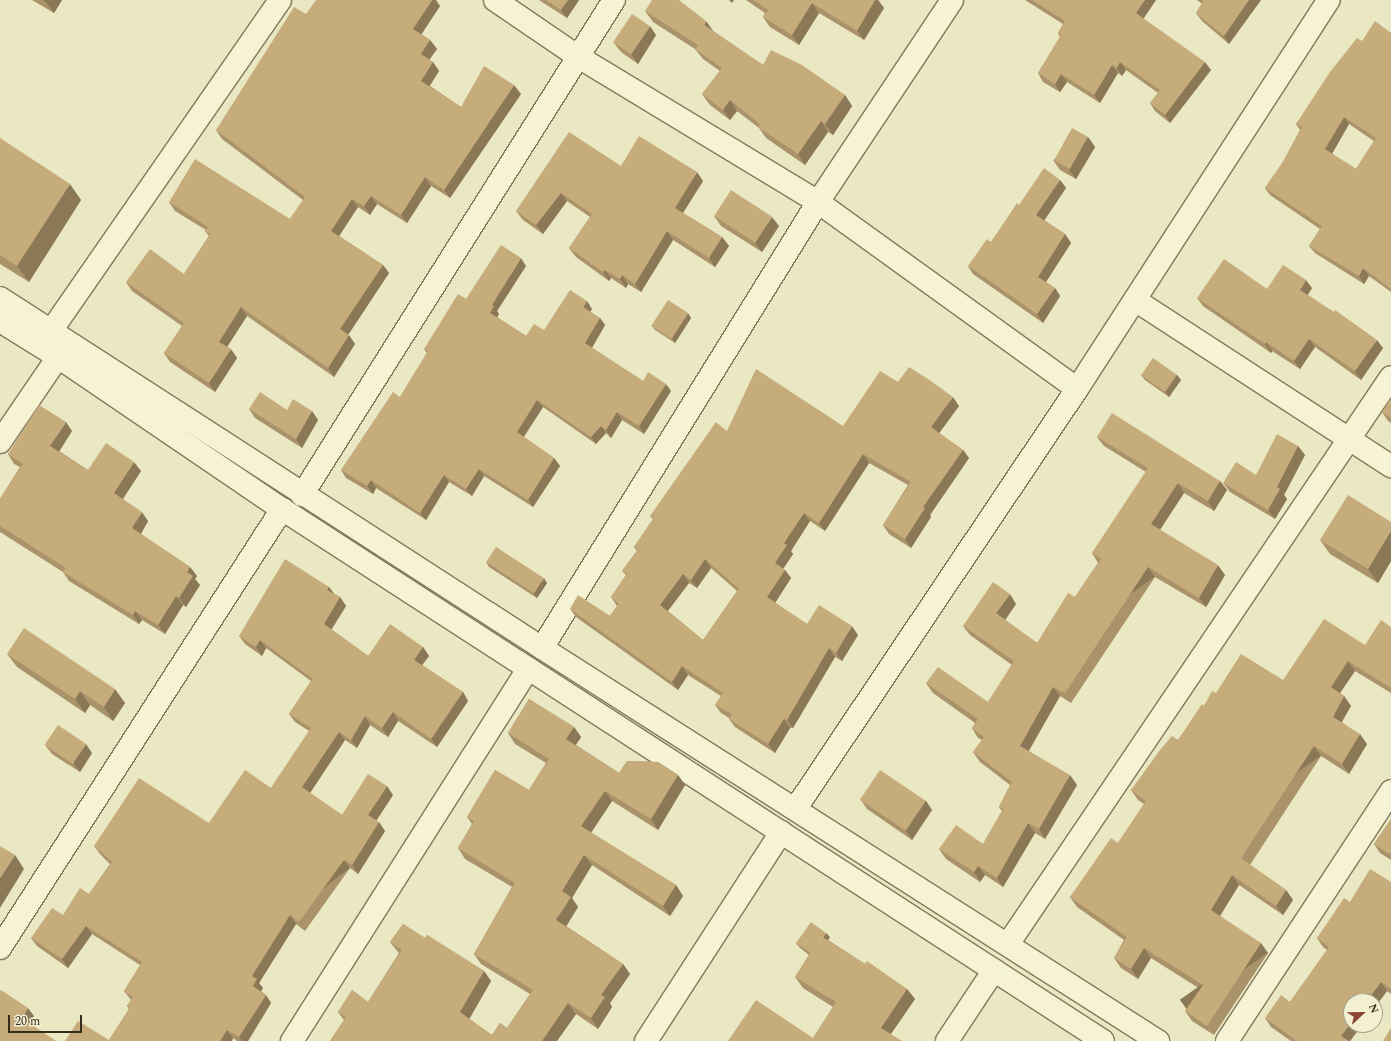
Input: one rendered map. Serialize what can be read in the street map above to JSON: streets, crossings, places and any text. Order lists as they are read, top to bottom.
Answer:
{
  "scale_bar": "20 m",
  "north": "right"
}
